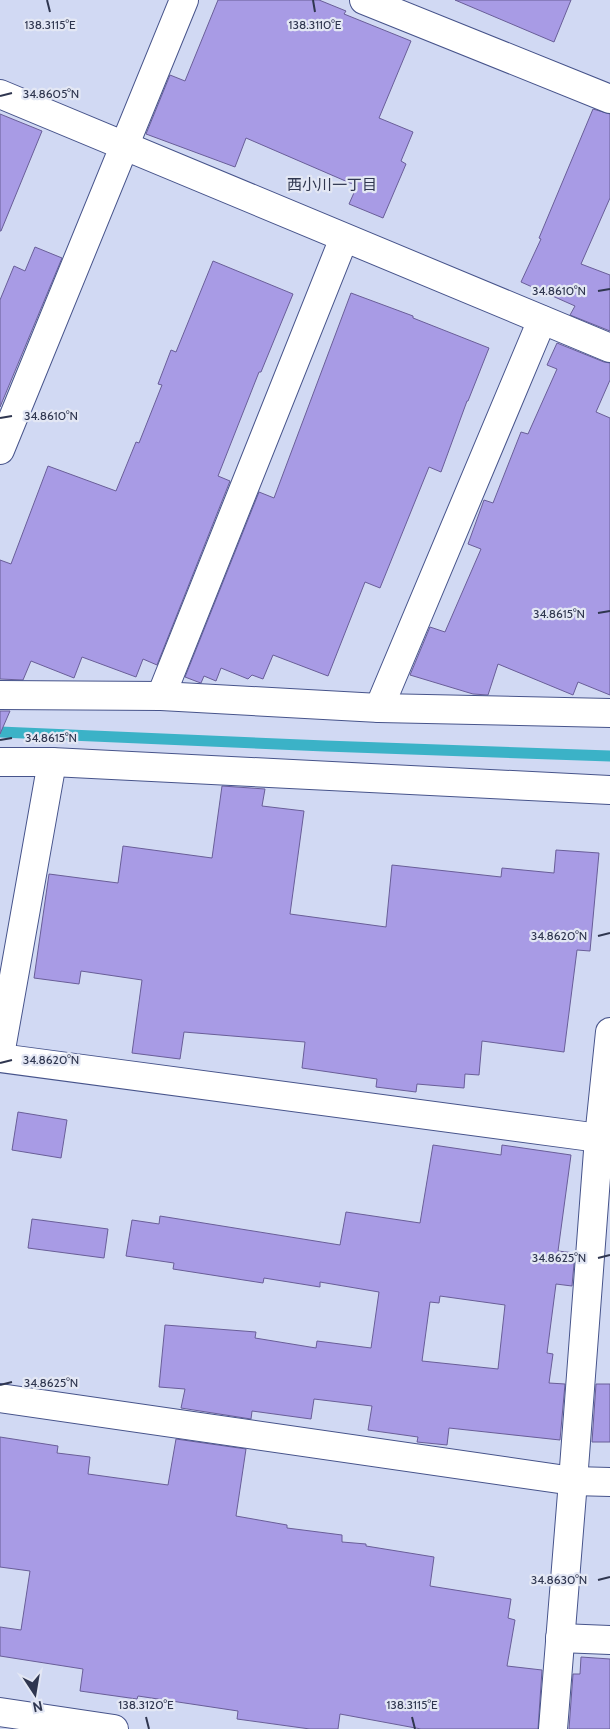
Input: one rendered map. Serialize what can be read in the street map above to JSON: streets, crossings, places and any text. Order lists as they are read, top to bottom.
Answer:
{
  "districts": ["西小川一丁目"],
  "north": "bottom",
  "coordinates": [
    "138.3115°E",
    "138.3110°E",
    "34.8605°N",
    "34.8610°N",
    "34.8615°N",
    "34.8620°N",
    "34.8625°N",
    "34.8630°N",
    "138.3120°E"
  ]
}
